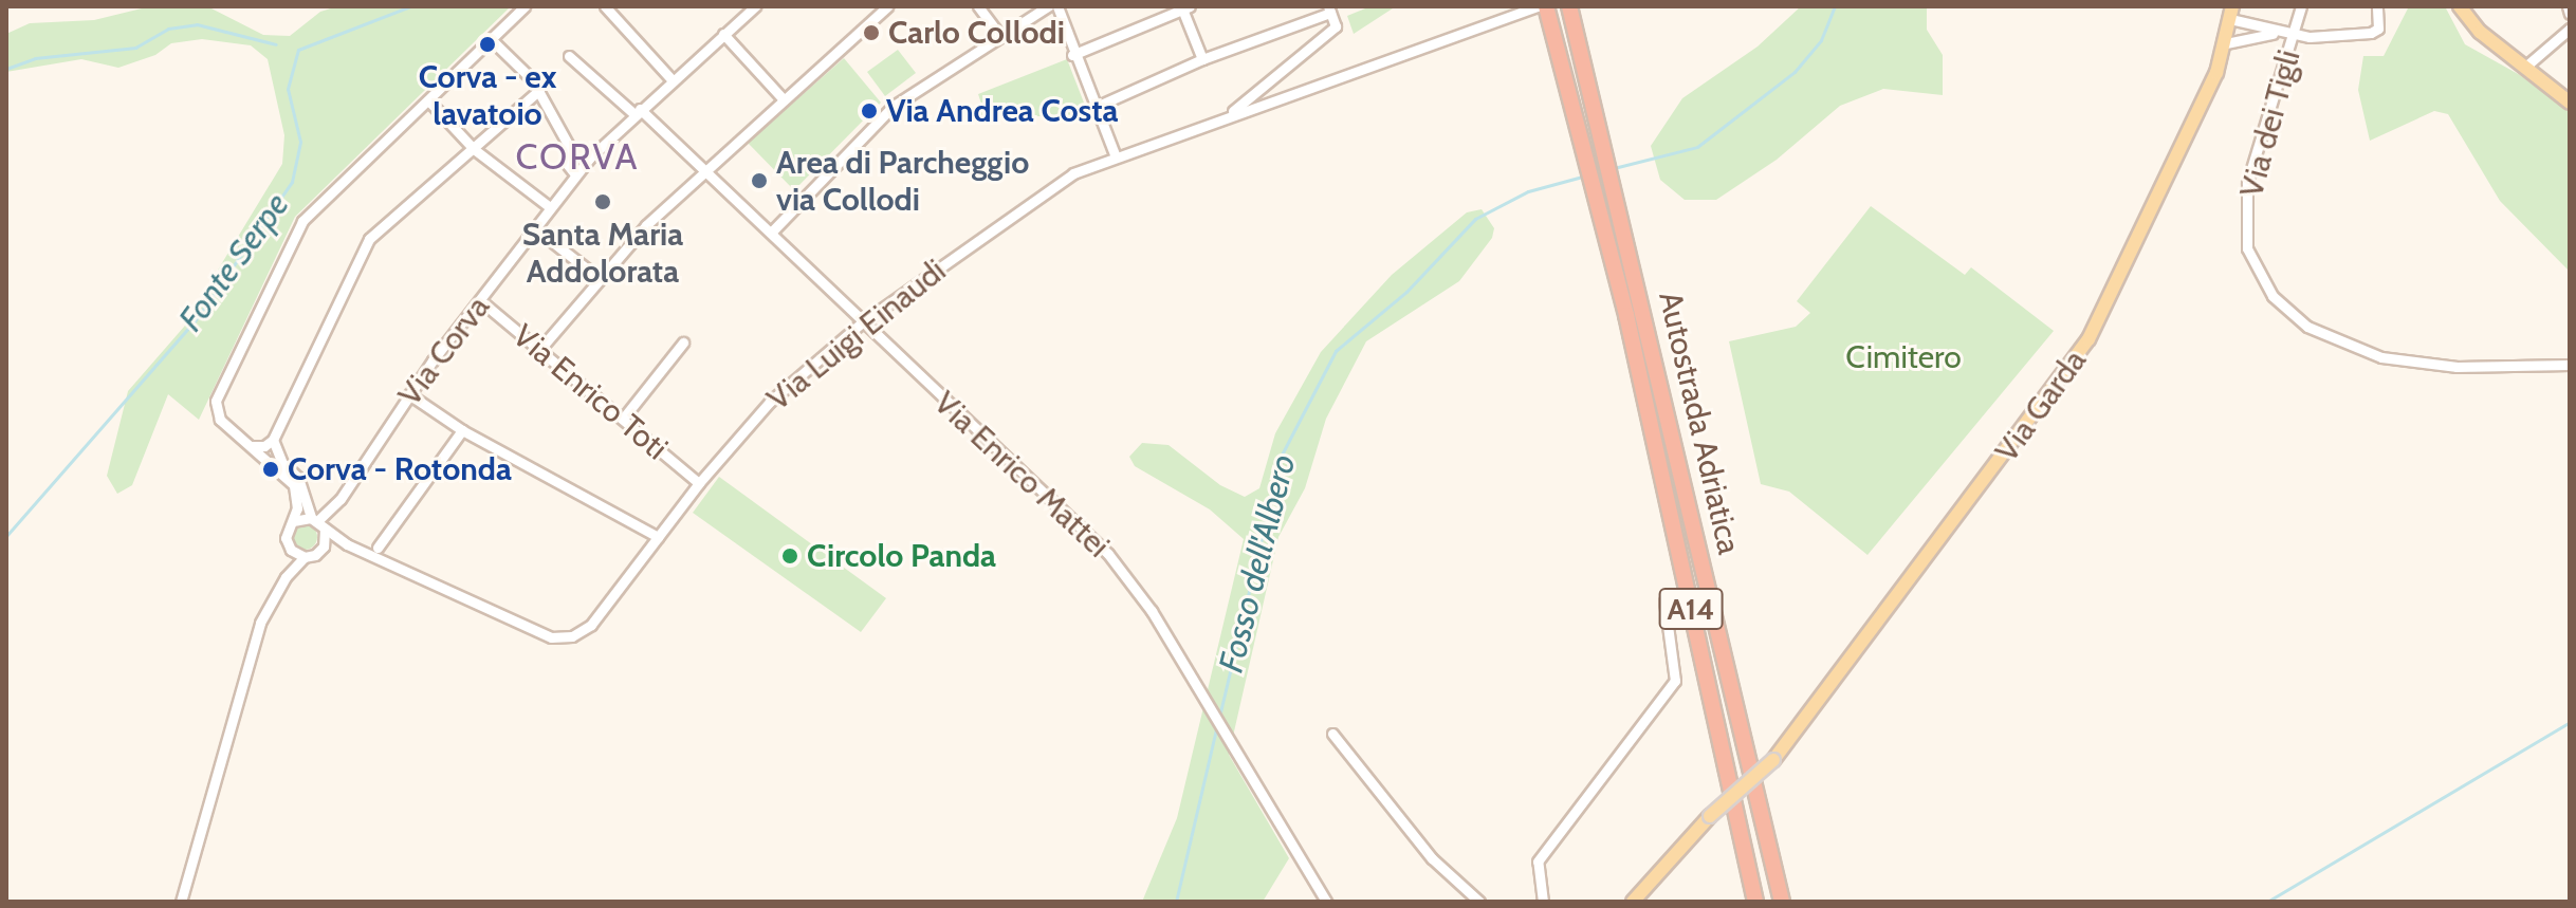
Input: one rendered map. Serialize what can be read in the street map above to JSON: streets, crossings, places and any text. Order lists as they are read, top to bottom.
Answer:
{
  "streets": {
    "highway": ["Autostrada Adriatica", "A14"],
    "main road": ["Via Garda"],
    "street": [
      "Via dei Tigli",
      "Via Luigi Einaudi",
      "Via Corva",
      "Via Enrico Toti",
      "Via Enrico Mattei"
    ]
  },
  "crossings": [
    ["Via Luigi Einaudi", "Via Enrico Toti"],
    ["Via Luigi Einaudi", "Via Enrico Mattei"],
    ["Via Corva", "Via Enrico Toti"],
    ["Via Corva", "Via Enrico Mattei"]
  ],
  "districts": ["CORVA"],
  "water": ["Fonte Serpe", "Fosso dell'Albero"],
  "parks": ["Cimitero"],
  "places": [
    "Carlo Collodi",
    "Corva - ex lavatoio",
    "Via Andrea Costa",
    "Area di Parcheggio via Collodi",
    "Santa Maria Addolorata",
    "Corva - Rotonda",
    "Circolo Panda"
  ]
}
